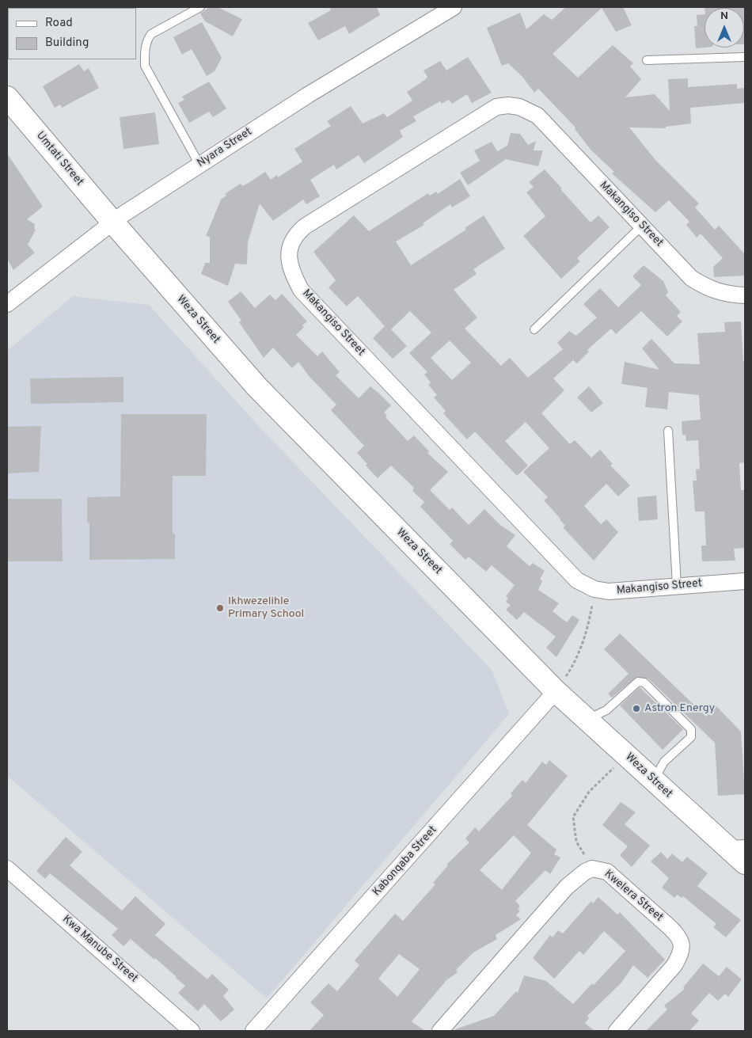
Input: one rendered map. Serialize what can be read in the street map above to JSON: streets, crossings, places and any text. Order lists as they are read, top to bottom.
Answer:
{
  "streets": {
    "street": [
      "Nyara Street",
      "Umtati Street",
      "Makangiso Street",
      "Weza Street",
      "Kabonqaba Street",
      "Kwelera Street",
      "Kwa Manube Street"
    ]
  },
  "crossings": [
    ["Nyara Street", "Umtati Street"],
    ["Nyara Street", "Weza Street"],
    ["Umtati Street", "Weza Street"],
    ["Weza Street", "Kabonqaba Street"]
  ],
  "places": ["Ikhwezelihle Primary School", "Astron Energy"],
  "legend": ["Road", "Building"],
  "north": "top"
}
